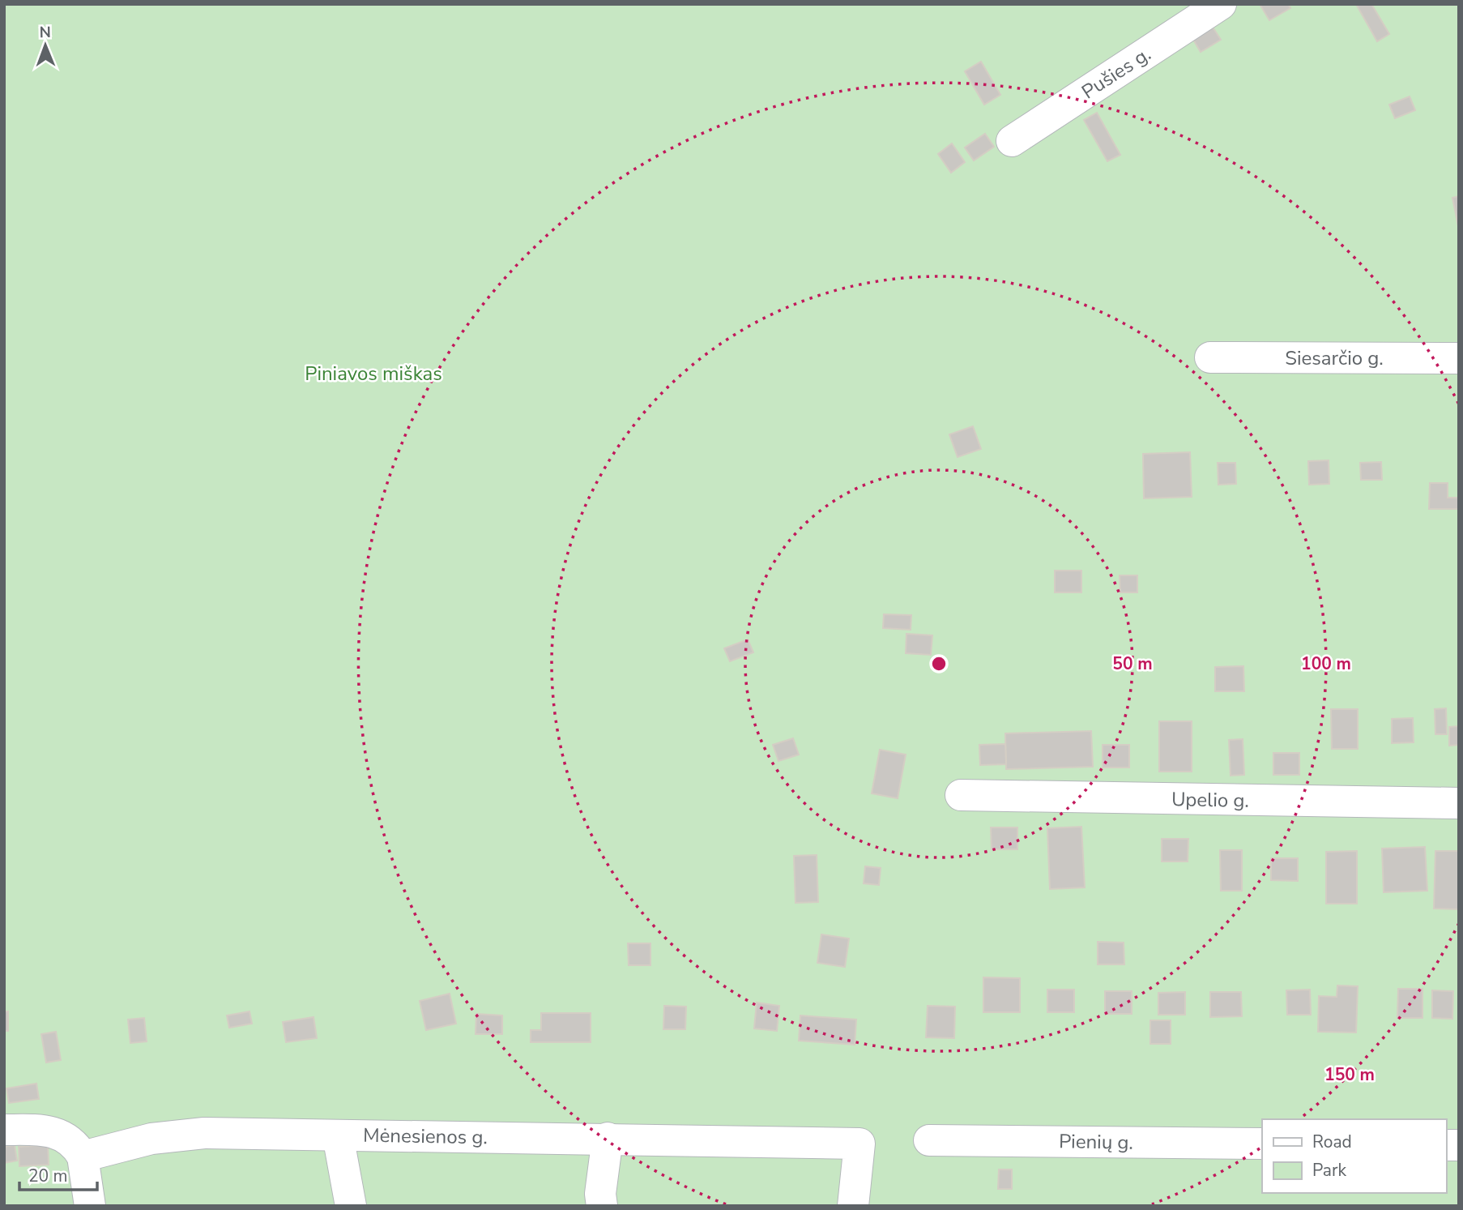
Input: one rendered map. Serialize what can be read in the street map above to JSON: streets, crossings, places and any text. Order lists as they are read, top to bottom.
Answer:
{
  "streets": {
    "street": [
      "Pušies g.",
      "Siesarčio g.",
      "Upelio g.",
      "Mėnesienos g.",
      "Pienių g."
    ]
  },
  "parks": ["Piniavos miškas"],
  "legend": ["Road", "Park"],
  "scale_bar": "20 m",
  "north": "top",
  "rings": ["50 m", "100 m", "150 m"]
}
